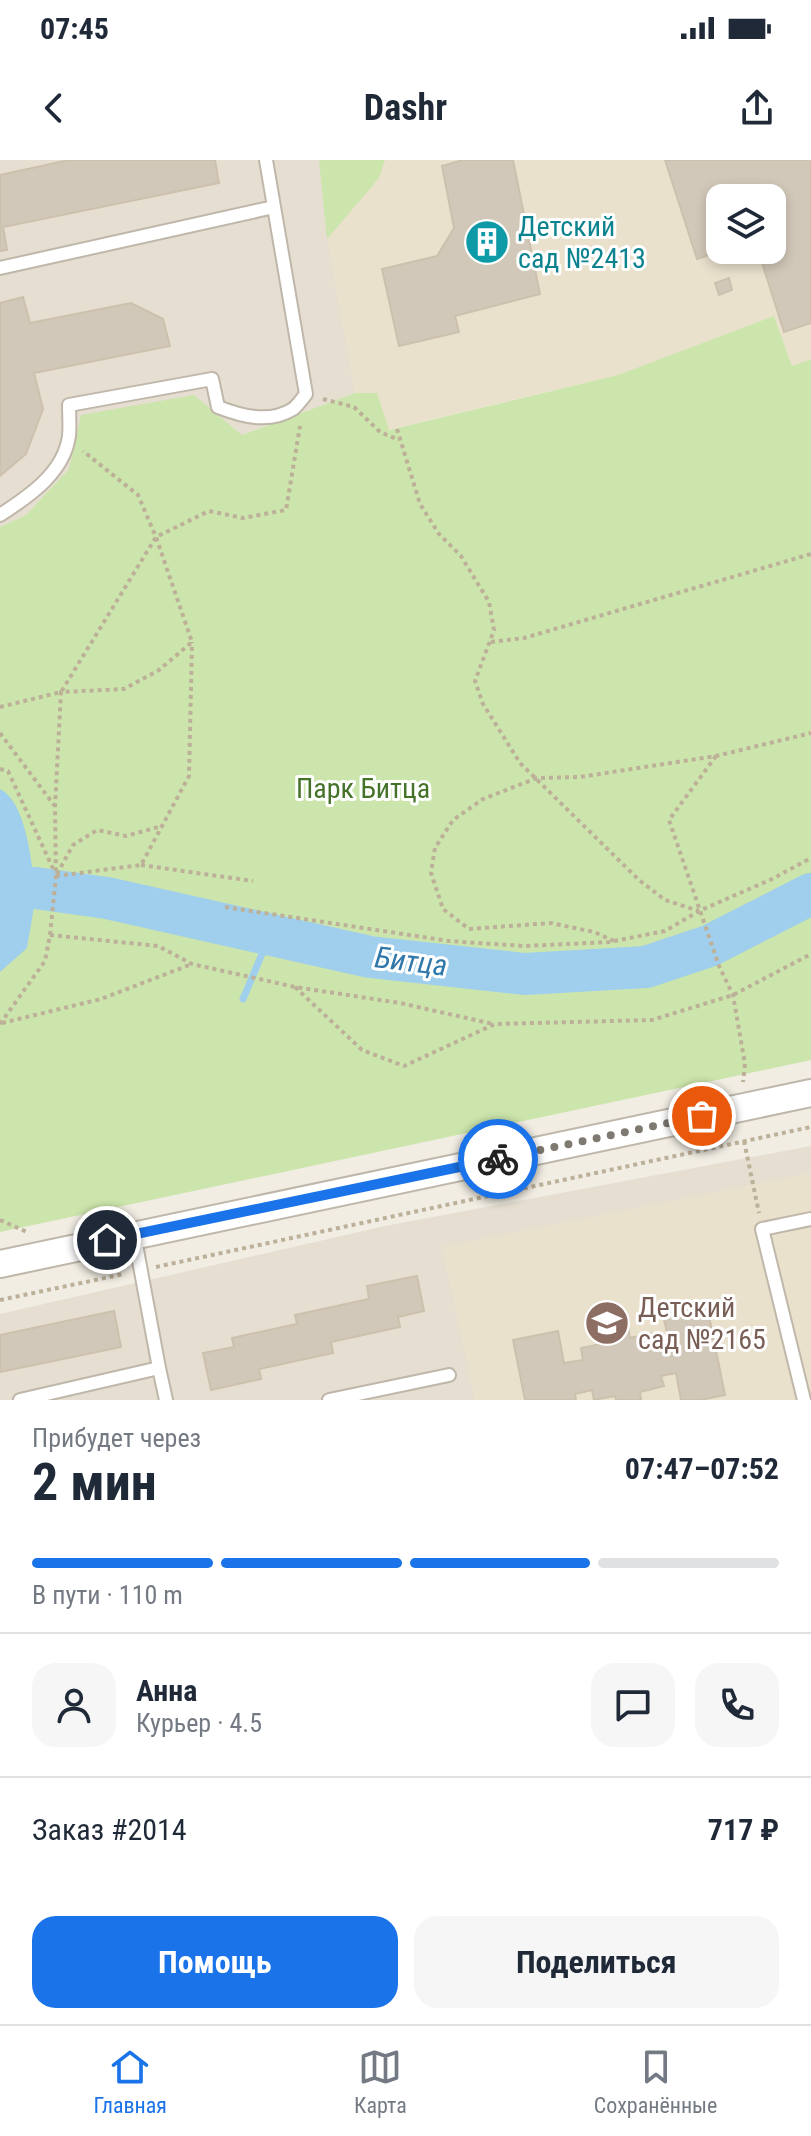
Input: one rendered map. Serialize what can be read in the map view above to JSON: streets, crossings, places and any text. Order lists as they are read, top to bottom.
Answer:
{
  "water": ["Битца"],
  "parks": ["Парк Битца"],
  "places": {
    "building": ["Детский сад №2413"],
    "school or university": ["Детский сад №2165"]
  },
  "page": {
    "status": "07:45",
    "header": "Dashr",
    "heading": ["2 мин", "Прибудет через", "07:47–07:52"],
    "panel": [
      "Анна",
      "Курьер · 4.5",
      "Заказ #2014",
      "717 ₽"
    ],
    "bar": "В пути · 110 m",
    "buttons": ["Помощь", "Поделиться"],
    "tabs": ["Главная", "Карта", "Сохранённые"]
  }
}
